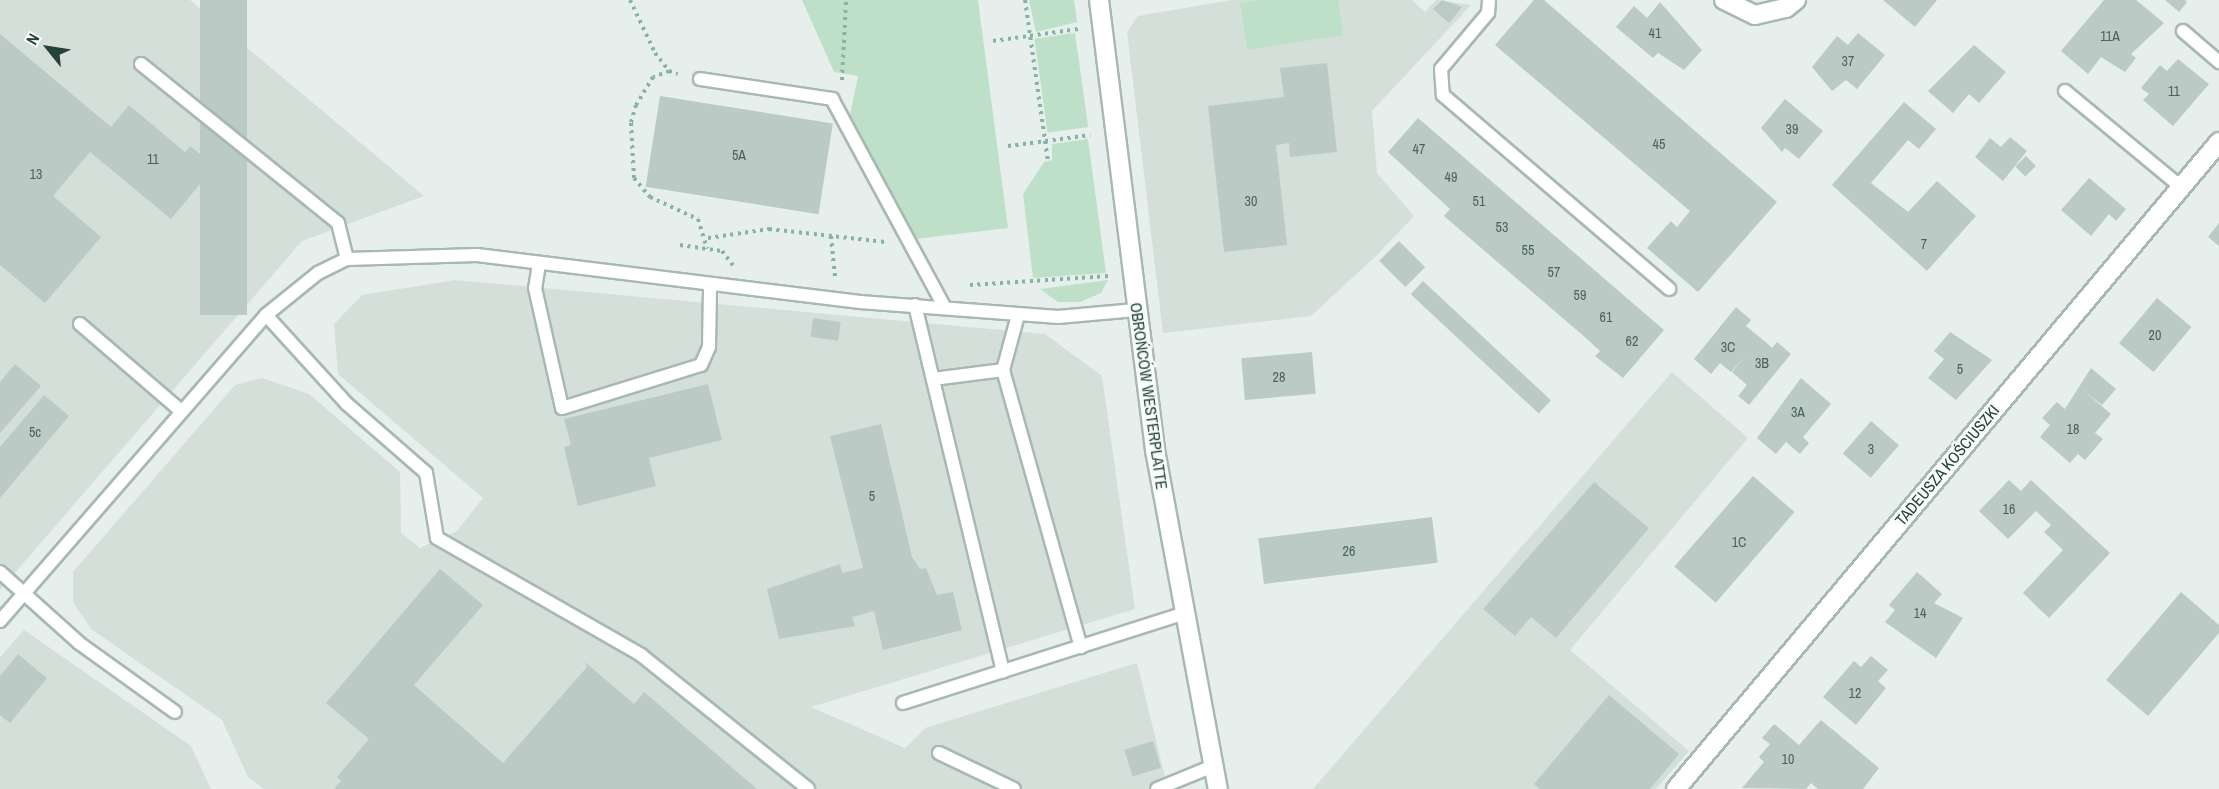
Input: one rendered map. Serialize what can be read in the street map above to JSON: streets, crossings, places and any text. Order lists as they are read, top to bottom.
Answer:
{
  "streets": {
    "street": ["OBROŃCÓW WESTERPLATTE", "TADEUSZA KOŚCIUSZKI"]
  },
  "house_numbers": [
    "41",
    "11A",
    "37",
    "11",
    "39",
    "45",
    "47",
    "5A",
    "11",
    "13",
    "49",
    "30",
    "51",
    "53",
    "7",
    "55",
    "57",
    "59",
    "61",
    "20",
    "62",
    "3C",
    "3B",
    "5",
    "28",
    "3A",
    "18",
    "5c",
    "3",
    "5",
    "16",
    "1C",
    "26",
    "14",
    "12",
    "10"
  ],
  "north": "top left"
}
